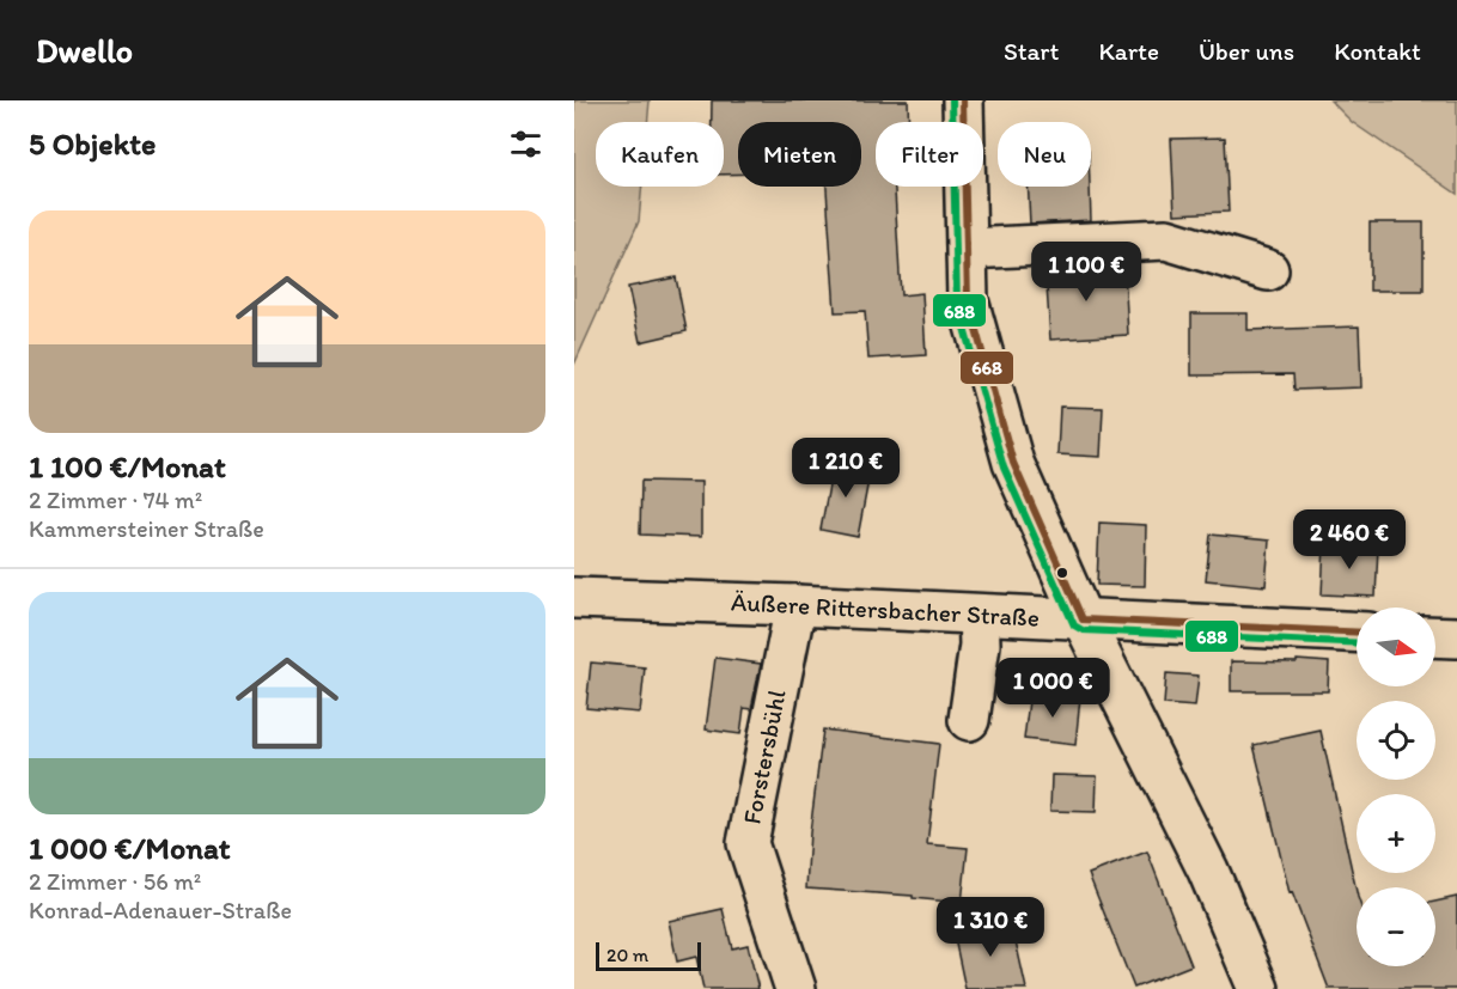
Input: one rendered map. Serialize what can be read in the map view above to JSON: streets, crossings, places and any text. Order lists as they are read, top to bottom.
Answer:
{
  "streets": {
    "street": ["Äußere Rittersbacher Straße", "Forstersbühl"]
  },
  "crossings": [
    ["Äußere Rittersbacher Straße", "Forstersbühl"]
  ],
  "lines": ["transit line 668", "transit line 688"],
  "scale_bar": "20 m",
  "north": "right",
  "page": {
    "header": "Dwello",
    "nav": [
      "Start",
      "Karte",
      "Über uns",
      "Kontakt"
    ],
    "heading": "5 Objekte",
    "chip": [
      "Kaufen",
      "Mieten",
      "Filter",
      "Neu"
    ],
    "list": [
      {
        "name": "1 100 €/Monat",
        "note": "2 Zimmer · 74 m² · Kammersteiner Straße"
      },
      {
        "name": "1 000 €/Monat",
        "note": "2 Zimmer · 56 m² · Konrad-Adenauer-Straße"
      }
    ],
    "price": [
      "1 100 €",
      "1 210 €",
      "2 460 €",
      "1 000 €",
      "1 310 €"
    ],
    "map_buttons": ["+", "−"],
    "scale": "20 m"
  }
}
